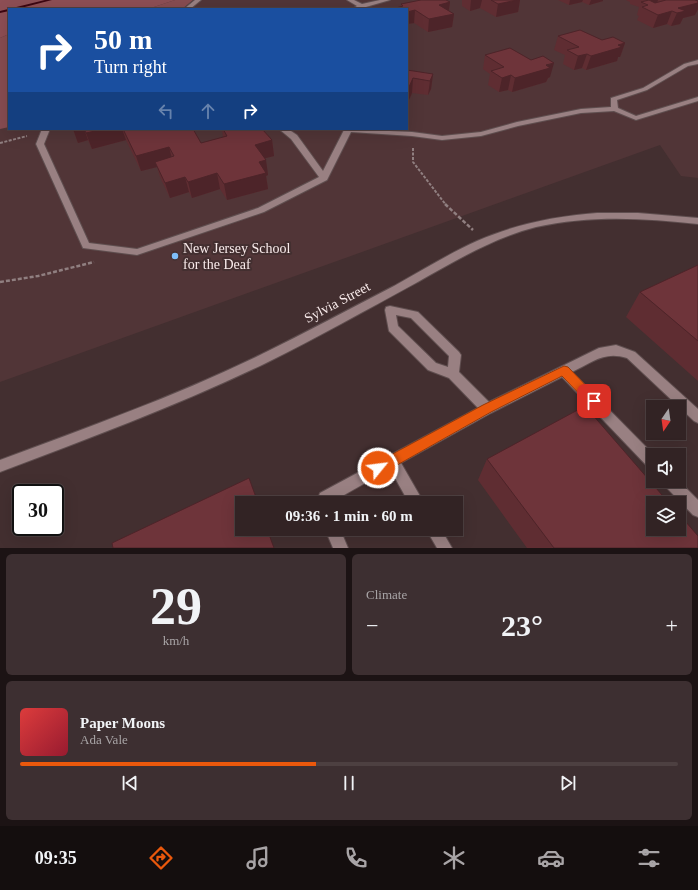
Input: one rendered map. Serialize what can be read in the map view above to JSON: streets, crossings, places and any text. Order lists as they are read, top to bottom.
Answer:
{
  "streets": {
    "street": ["Sylvia Street"]
  },
  "places": ["New Jersey School for the Deaf"],
  "north": "bottom",
  "page": {
    "turn": ["50 m", "Turn right"],
    "limit": "30",
    "trip": "09:36 · 1 min · 60 m",
    "tile": [
      ["29", "km/h"],
      "Climate"
    ],
    "heat": ["−", "23°", "+"],
    "song": ["Paper Moons", "Ada Vale"],
    "tabs": "09:35"
  }
}
